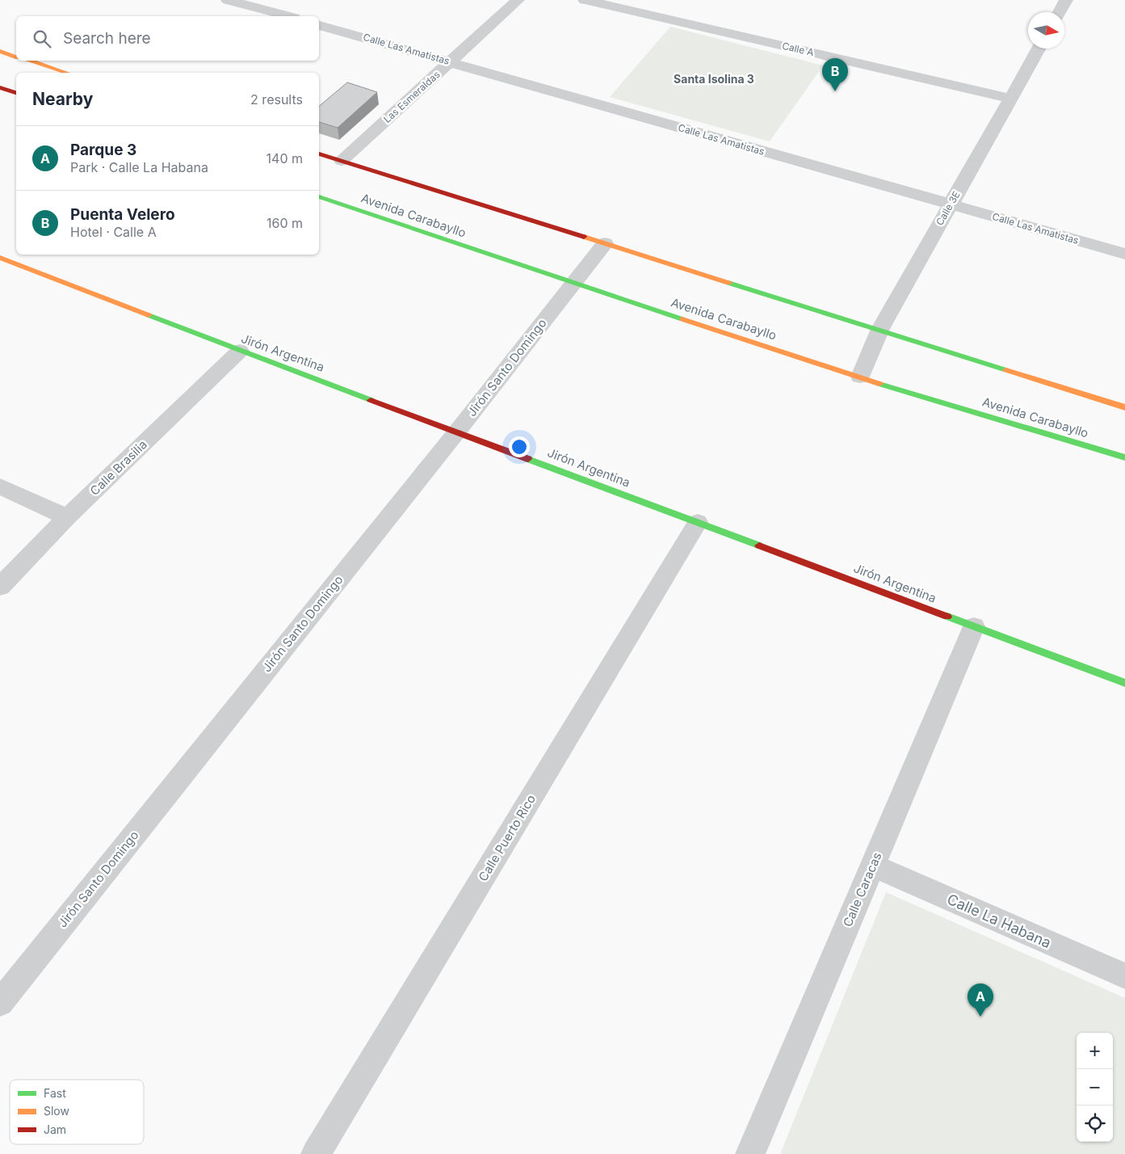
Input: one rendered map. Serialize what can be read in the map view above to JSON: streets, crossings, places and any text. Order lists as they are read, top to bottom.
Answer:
{
  "streets": {
    "main road": ["Avenida Carabayllo", "Jirón Argentina"],
    "street": [
      "Calle Las Amatistas",
      "Calle A",
      "Las Esmeraldas",
      "Calle 3E",
      "Jirón Santo Domingo",
      "Calle Brasilia",
      "Calle Puerto Rico",
      "Calle Caracas",
      "Calle La Habana"
    ]
  },
  "crossings": [
    ["Calle Las Amatistas", "Las Esmeraldas"],
    ["Calle Las Amatistas", "Calle 3E"],
    ["Calle A", "Calle 3E"],
    ["Calle 3E", "Avenida Carabayllo"],
    ["Avenida Carabayllo", "Jirón Santo Domingo"],
    ["Jirón Argentina", "Jirón Santo Domingo"],
    ["Jirón Argentina", "Calle Brasilia"],
    ["Jirón Argentina", "Calle Puerto Rico"],
    ["Jirón Argentina", "Calle Caracas"],
    ["Calle Caracas", "Calle La Habana"]
  ],
  "districts": ["Santa Isolina 3"],
  "legend": ["Fast", "Slow", "Jam"],
  "north": "right",
  "page": {
    "search": "Search here",
    "pins": ["B", "A"],
    "heading": ["Nearby", "2 results"],
    "list": [
      {
        "mark": "A",
        "name": "Parque 3",
        "note": "Park · Calle La Habana",
        "value": "140 m"
      },
      {
        "mark": "B",
        "name": "Puenta Velero",
        "note": "Hotel · Calle A",
        "value": "160 m"
      }
    ],
    "map_buttons": ["+", "−"]
  }
}
